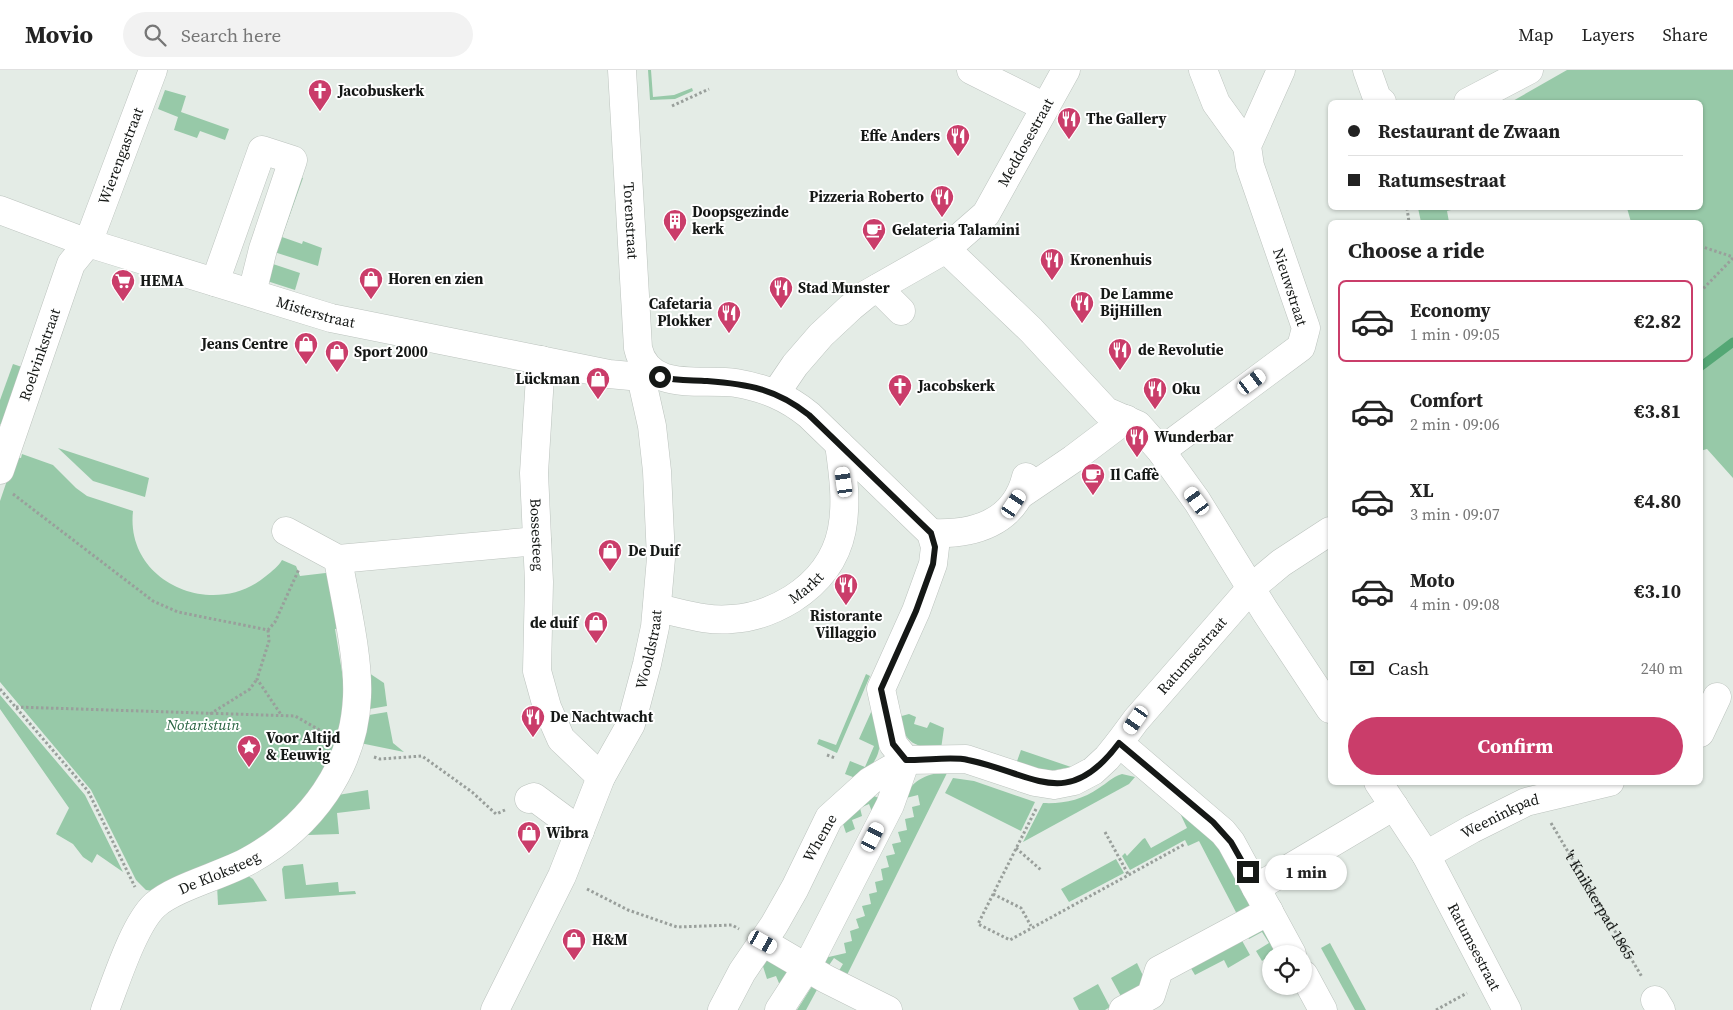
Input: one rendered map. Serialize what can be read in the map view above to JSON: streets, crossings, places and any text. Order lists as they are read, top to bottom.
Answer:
{
  "streets": {
    "street": [
      "Meddosestraat",
      "Wierengastraat",
      "Torenstraat",
      "Nieuwstraat",
      "Misterstraat",
      "Roelvinkstraat",
      "Bossesteeg",
      "Markt",
      "Wooldstraat",
      "Ratumsestraat",
      "Weeninkpad",
      "Wheme",
      "De Kloksteeg"
    ],
    "path": ["'t Knikkerpad 1865"]
  },
  "crossings": [
    ["Wierengastraat", "Misterstraat"],
    ["Wierengastraat", "Roelvinkstraat"],
    ["Torenstraat", "Misterstraat"],
    ["Torenstraat", "Wooldstraat"],
    ["Misterstraat", "Roelvinkstraat"],
    ["Misterstraat", "Bossesteeg"],
    ["Misterstraat", "Wooldstraat"],
    ["Bossesteeg", "Wooldstraat"],
    ["Markt", "Wooldstraat"],
    ["Ratumsestraat", "Weeninkpad"],
    ["Ratumsestraat", "Wheme"],
    ["Weeninkpad", "'t Knikkerpad 1865"]
  ],
  "parks": ["Notaristuin"],
  "places": {
    "church": ["Jacobuskerk", "Jacobskerk"],
    "restaurant": [
      "The Gallery",
      "Effe Anders",
      "Pizzeria Roberto",
      "Kronenhuis",
      "Stad Munster",
      "De Lamme BijHillen",
      "Cafetaria Plokker",
      "de Revolutie",
      "Oku",
      "Wunderbar",
      "Ristorante Villaggio",
      "De Nachtwacht"
    ],
    "building": ["Doopsgezinde kerk"],
    "cafe": ["Gelateria Talamini", "Il Caffè"],
    "shop": [
      "Horen en zien",
      "Jeans Centre",
      "Sport 2000",
      "Lückman",
      "De Duif",
      "de duif",
      "Wibra",
      "H&M"
    ],
    "supermarket": ["HEMA"],
    "place": ["Voor Altijd & Eeuwig"]
  },
  "page": {
    "header": "Movio",
    "search": "Search here",
    "nav": ["Map", "Layers", "Share"],
    "banner": ["Restaurant de Zwaan", "Ratumsestraat"],
    "heading": "Choose a ride",
    "list": [
      {
        "name": "Economy",
        "note": "1 min · 09:05",
        "value": "€2.82"
      },
      {
        "name": "Comfort",
        "note": "2 min · 09:06",
        "value": "€3.81"
      },
      {
        "name": "XL",
        "note": "3 min · 09:07",
        "value": "€4.80"
      },
      {
        "name": "Moto",
        "note": "4 min · 09:08",
        "value": "€3.10"
      }
    ],
    "pay": ["Cash", "240 m"],
    "buttons": "Confirm",
    "bubble": "1 min"
  }
}
